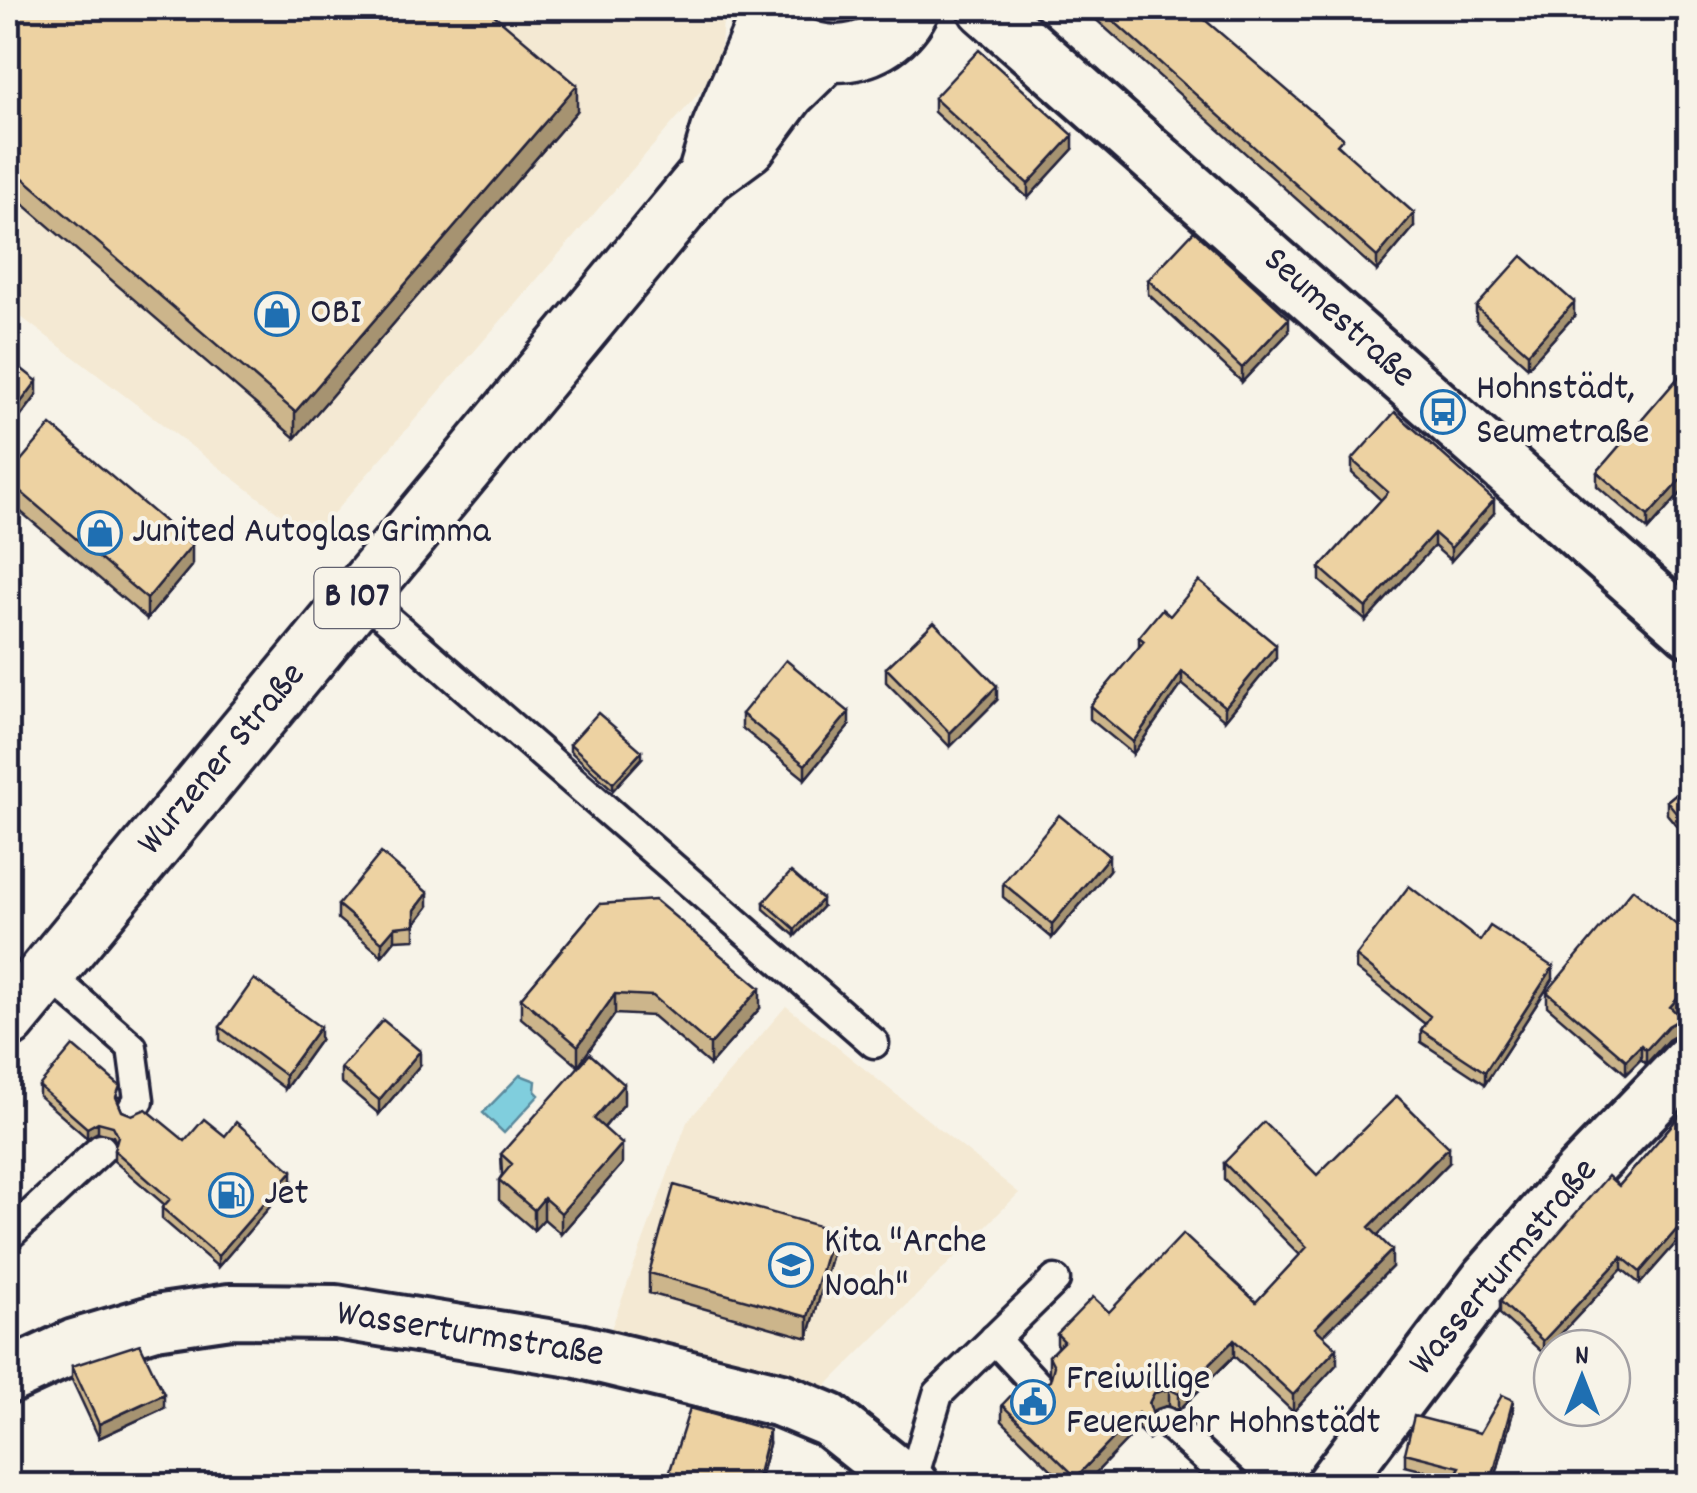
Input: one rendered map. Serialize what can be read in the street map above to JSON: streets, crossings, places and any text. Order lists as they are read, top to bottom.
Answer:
{
  "streets": {
    "main road": ["B 107", "Wurzener Straße"],
    "street": ["Seumestraße", "Wasserturmstraße"]
  },
  "places": {
    "shop": ["OBI", "Junited Autoglas Grimma"],
    "bus stop": ["Hohnstädt, Seumetraße"],
    "fuel station": ["Jet"],
    "school or university": ["Kita \"Arche Noah\""],
    "public building": ["Freiwillige Feuerwehr Hohnstädt"]
  },
  "north": "top"
}
